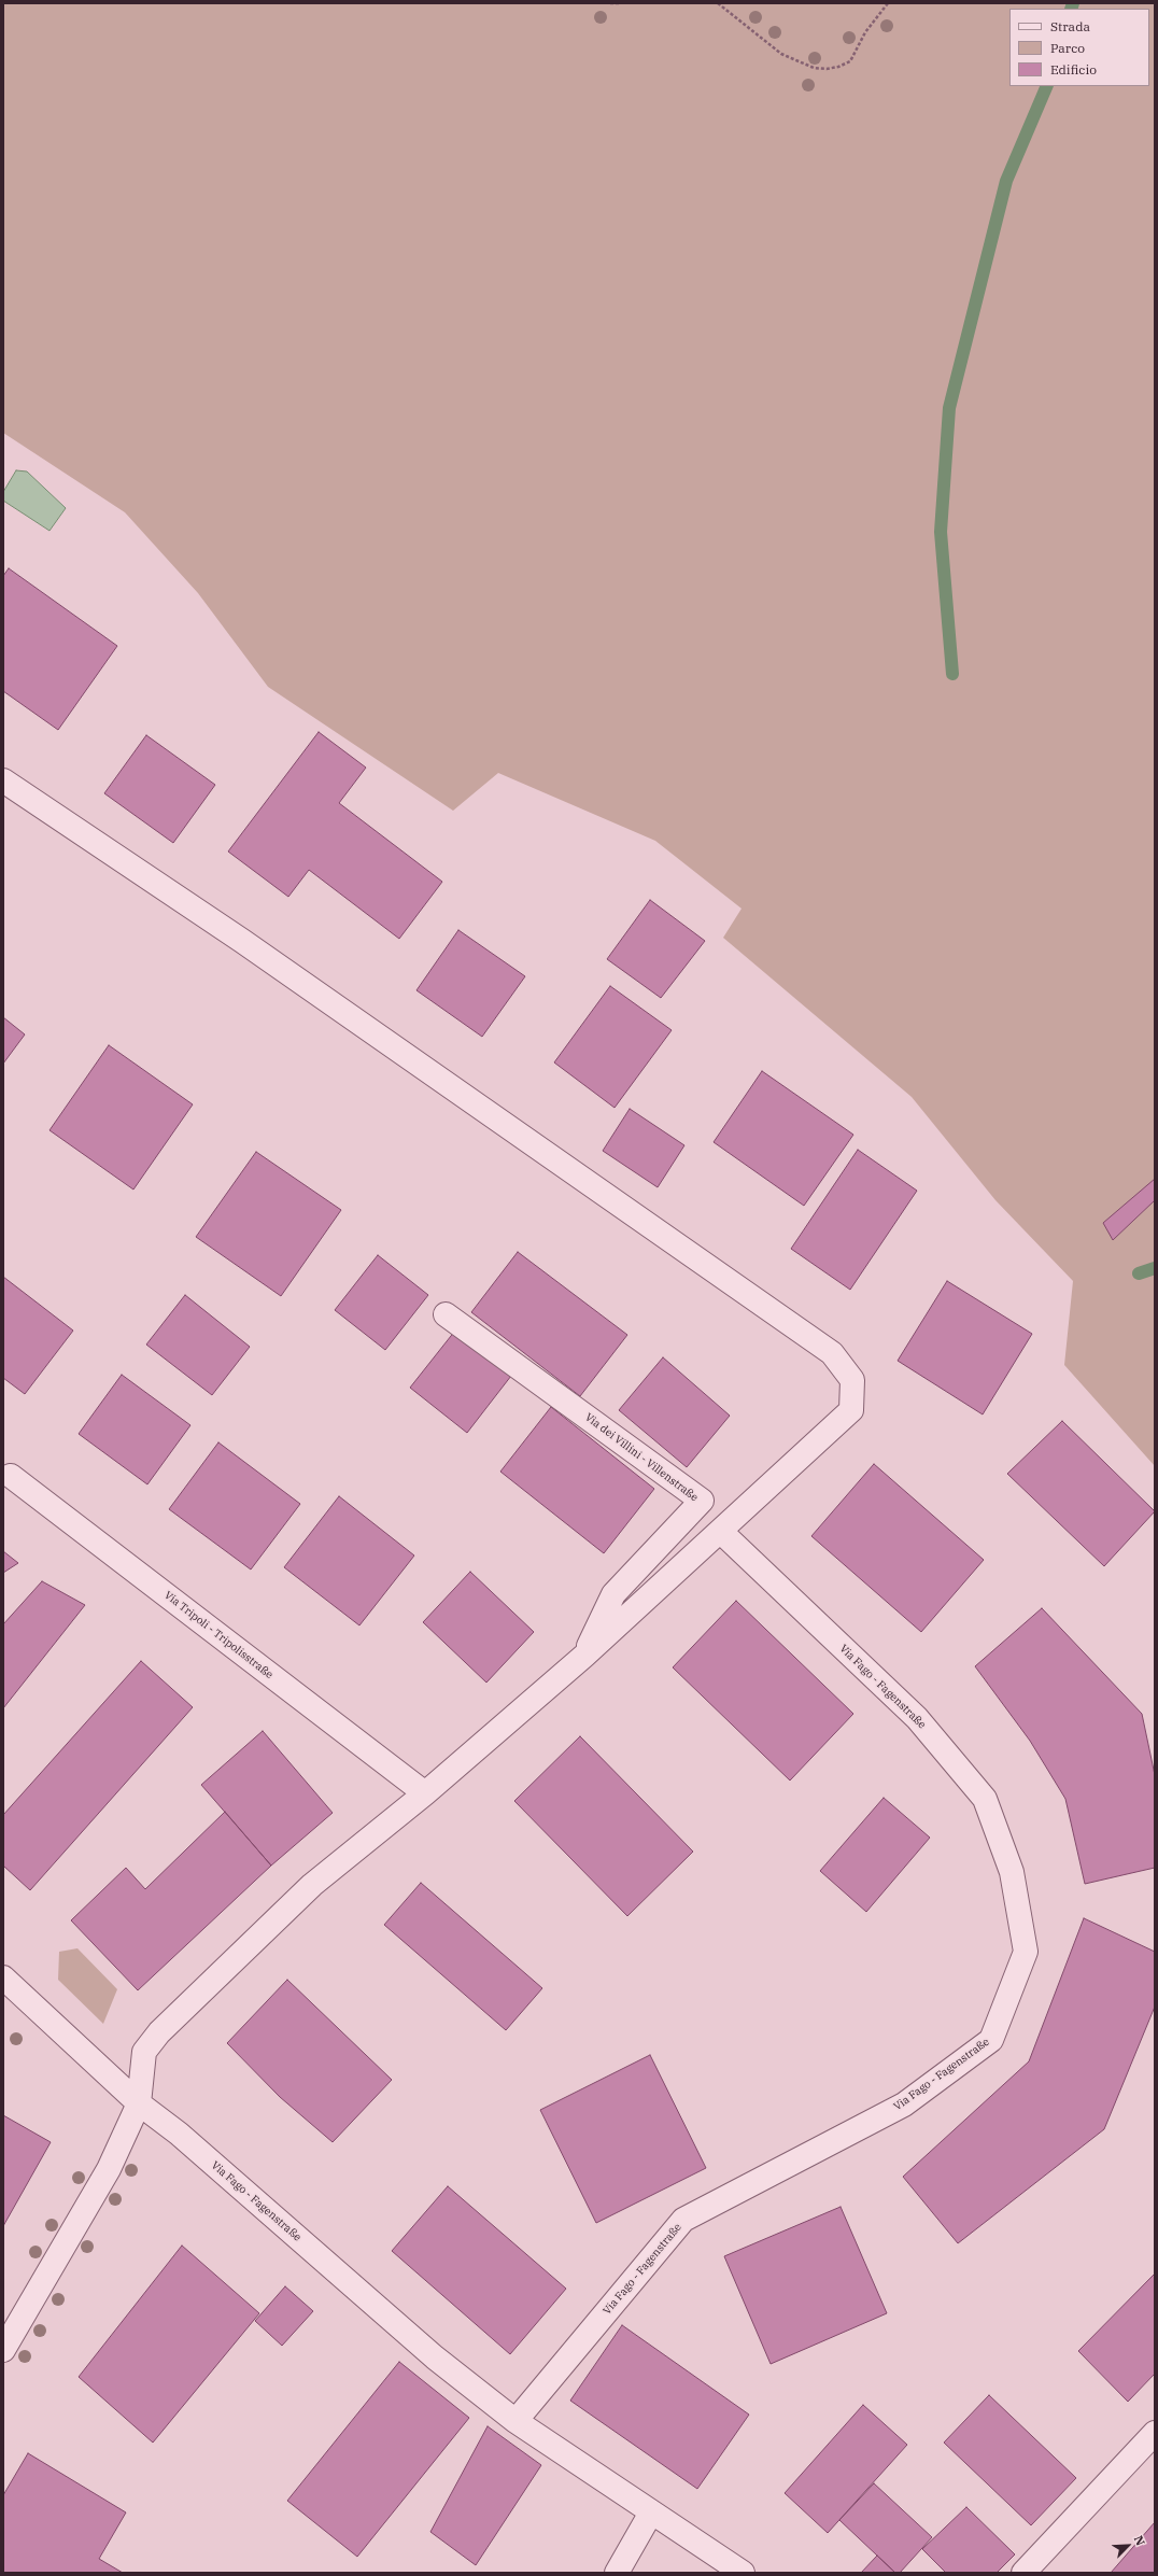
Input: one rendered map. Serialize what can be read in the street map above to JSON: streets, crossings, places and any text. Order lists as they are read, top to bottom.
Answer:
{
  "streets": {
    "street": ["Via dei Villini - Villenstraße", "Via Tripoli - Tripolisstraße", "Via Fago - Fagenstraße"]
  },
  "legend": ["Strada", "Parco", "Edificio"],
  "north": "top right"
}
